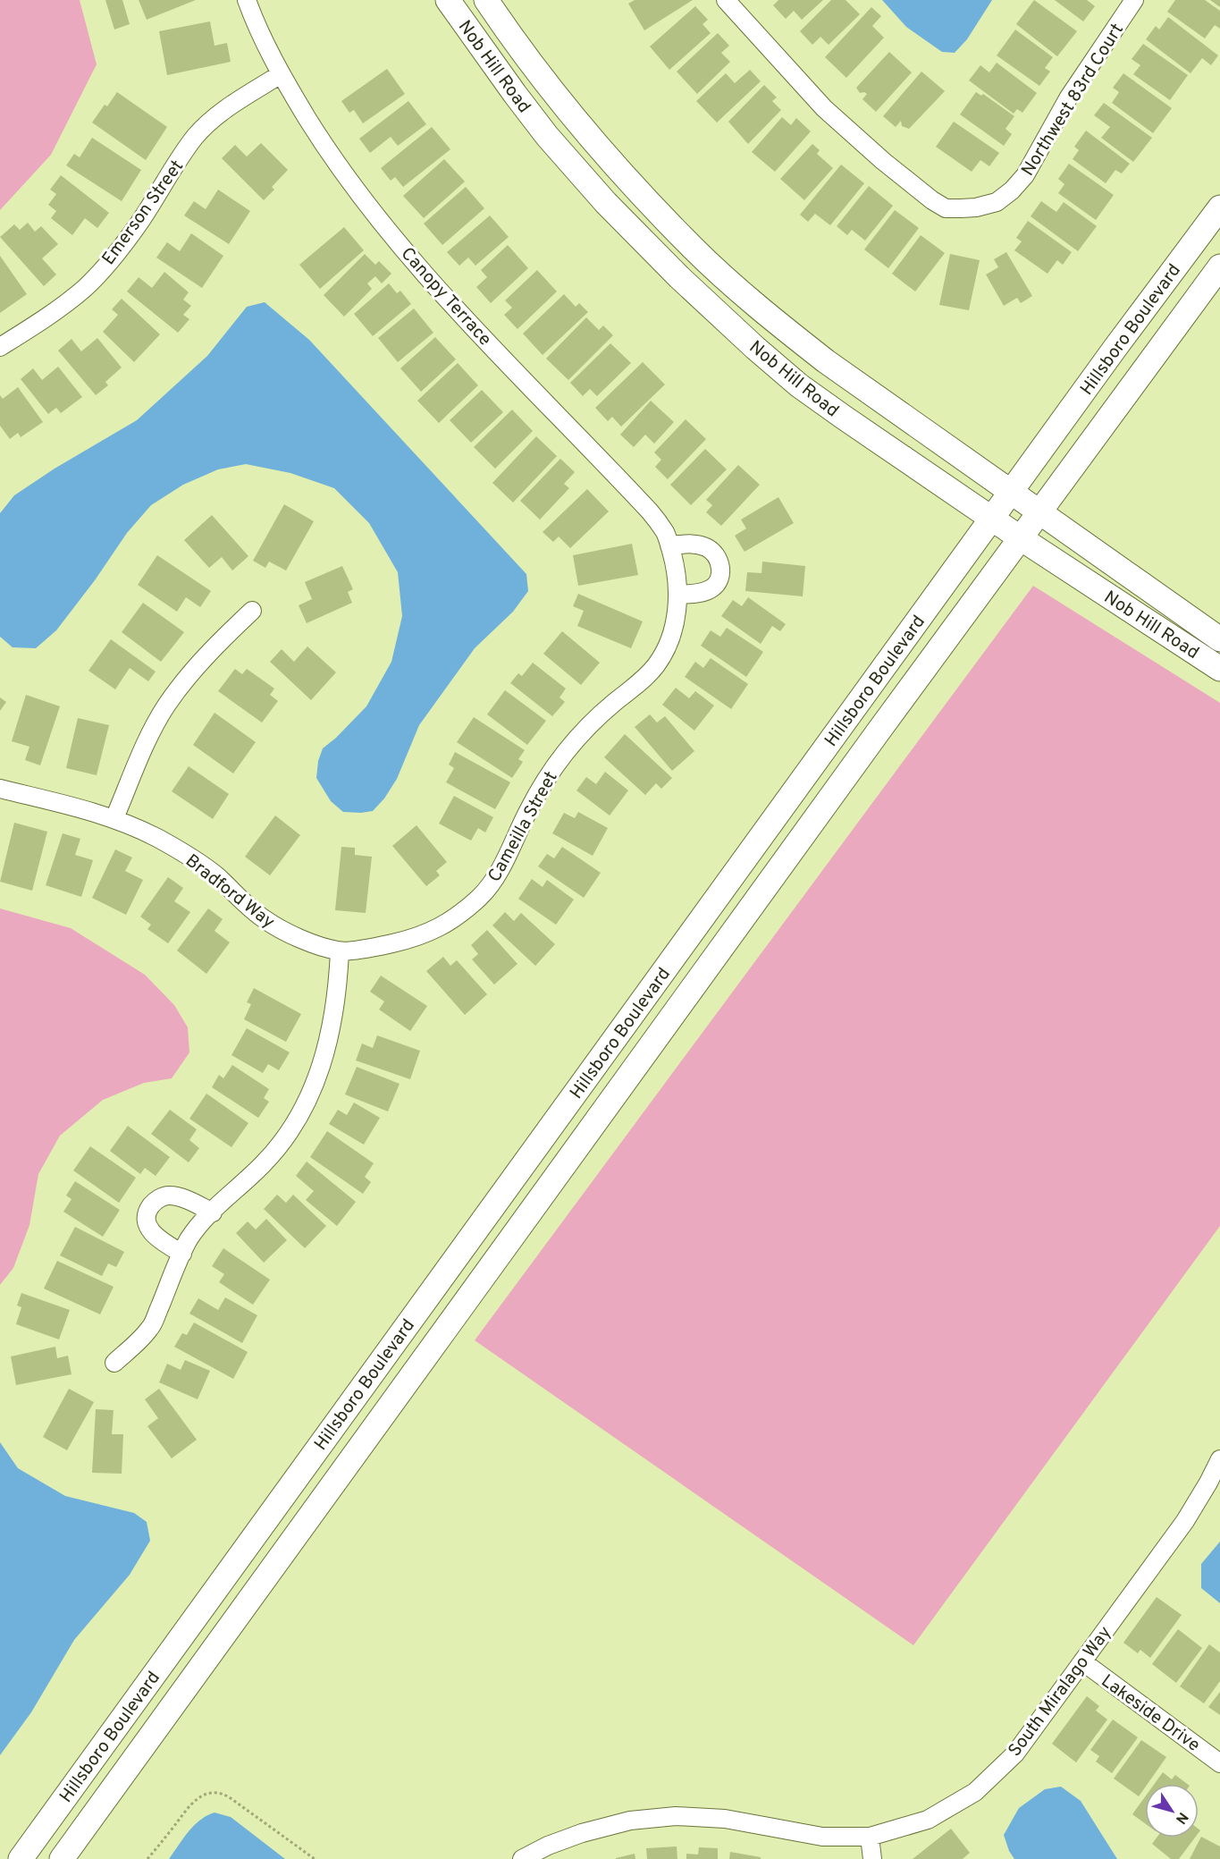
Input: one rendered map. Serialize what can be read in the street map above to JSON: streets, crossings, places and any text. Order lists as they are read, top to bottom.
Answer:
{
  "streets": {
    "street": [
      "Nob Hill Road",
      "Northwest 83rd Court",
      "Emerson Street",
      "Canopy Terrace",
      "Hillsboro Boulevard",
      "Cameilla Street",
      "Bradford Way",
      "South Miralago Way",
      "Lakeside Drive"
    ]
  },
  "crossings": [
    ["Nob Hill Road", "Hillsboro Boulevard"],
    ["Emerson Street", "Canopy Terrace"],
    ["Canopy Terrace", "Cameilla Street"],
    ["Cameilla Street", "Bradford Way"],
    ["South Miralago Way", "Lakeside Drive"]
  ],
  "north": "bottom right"
}
